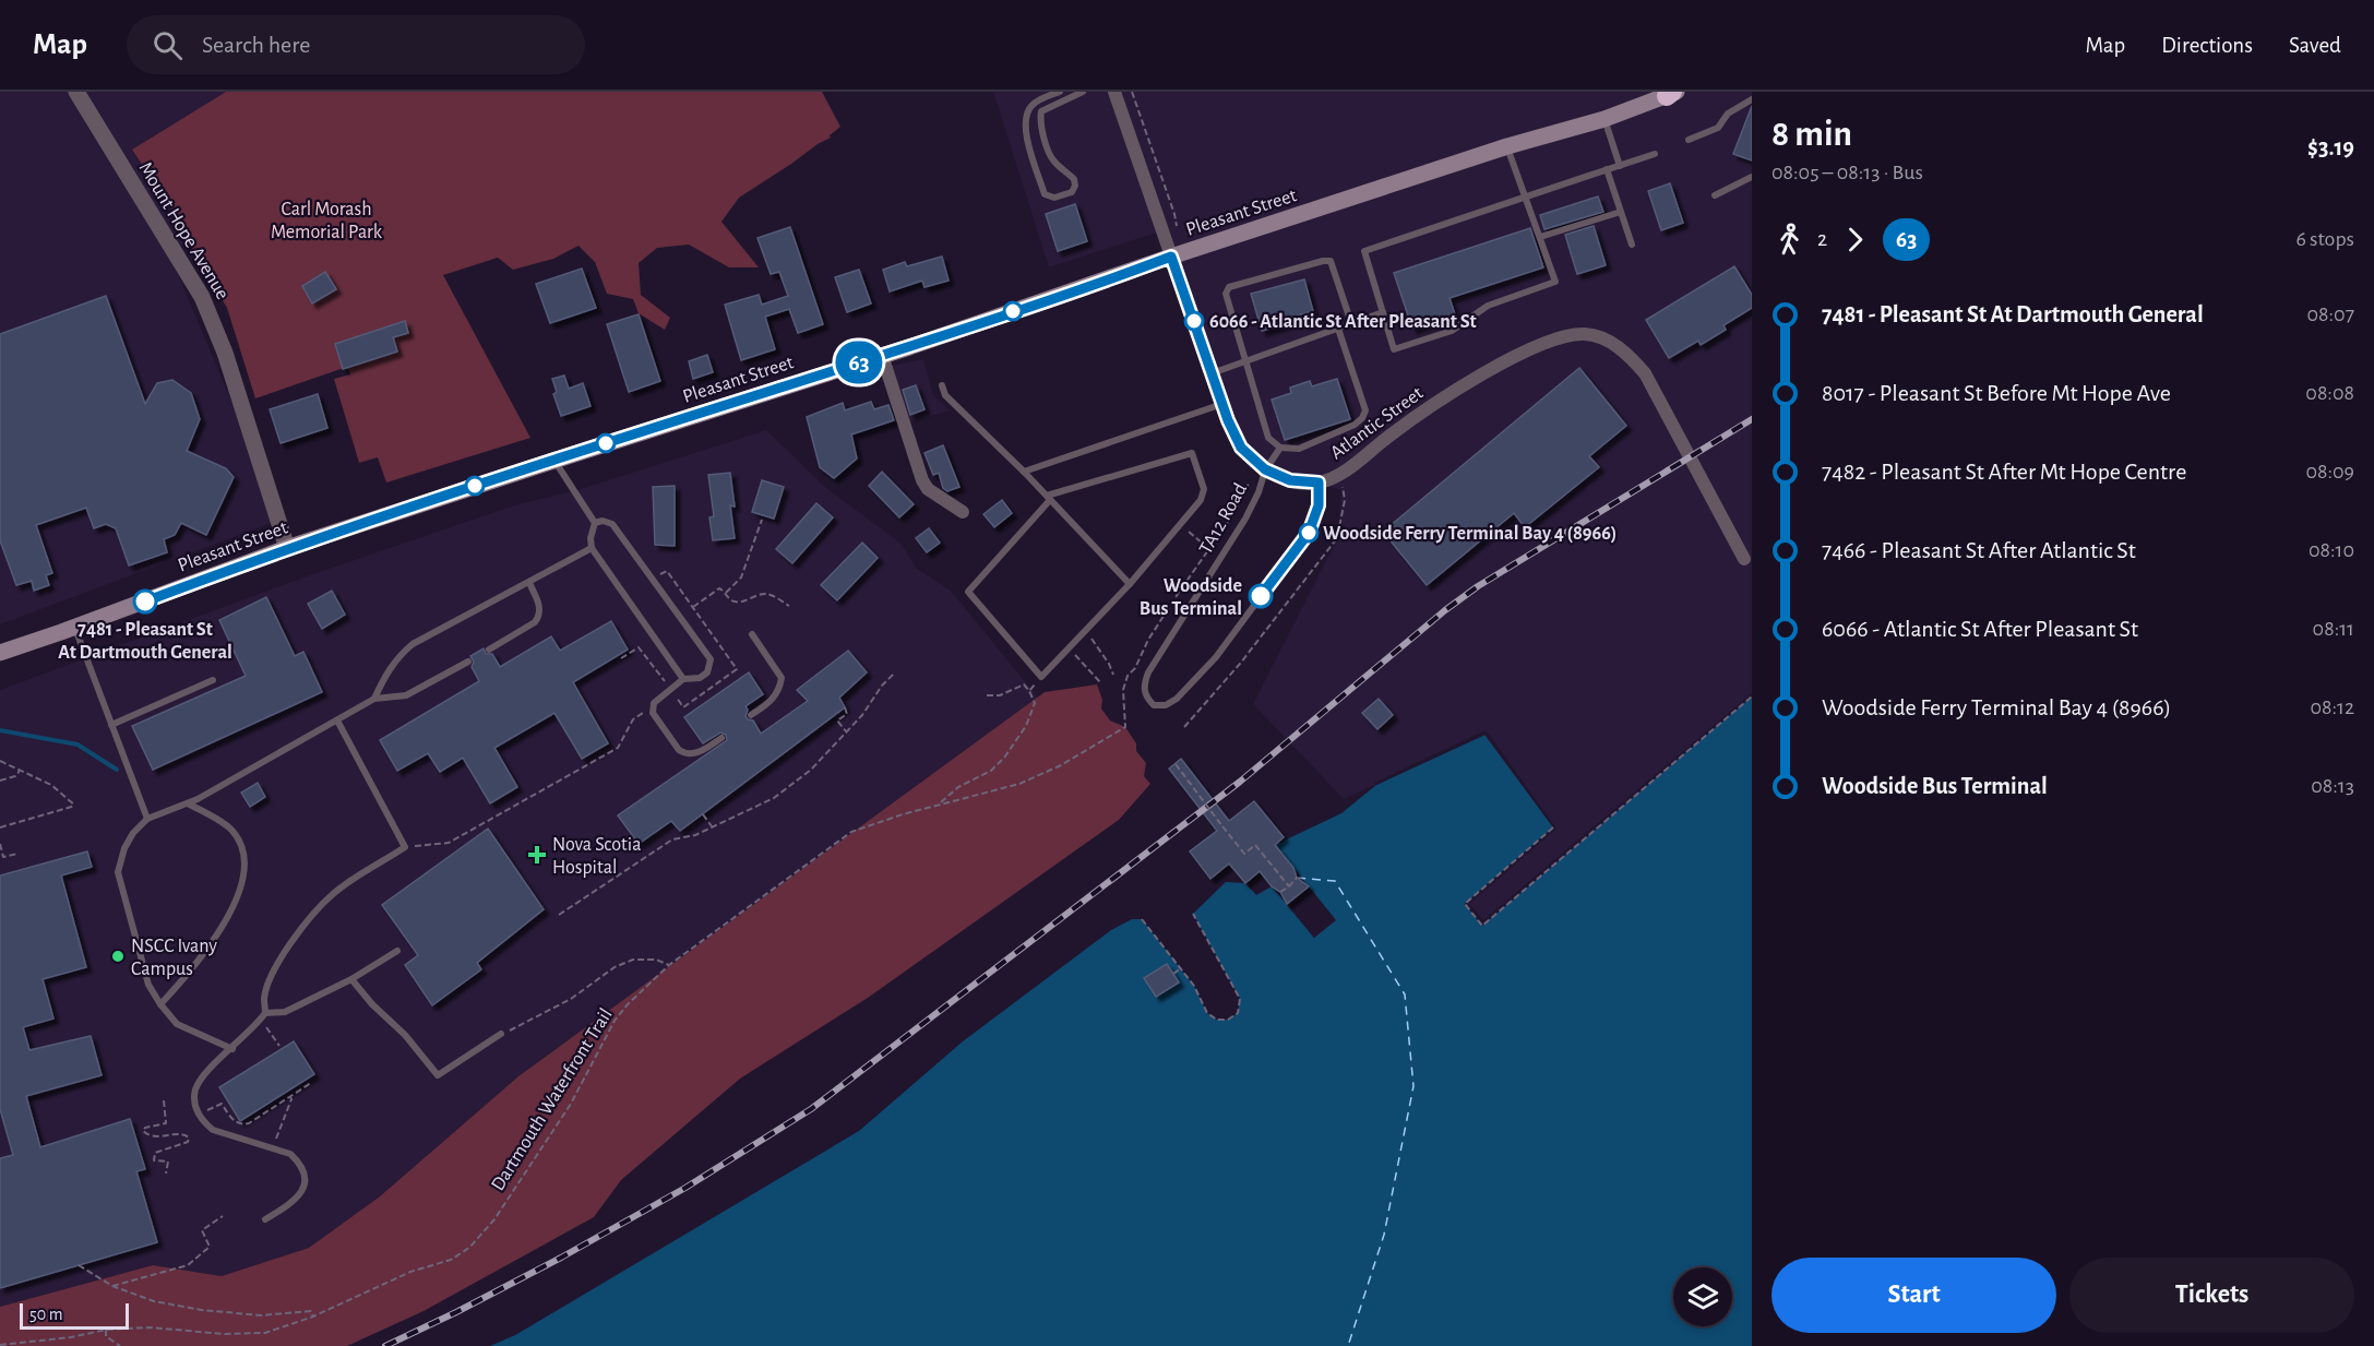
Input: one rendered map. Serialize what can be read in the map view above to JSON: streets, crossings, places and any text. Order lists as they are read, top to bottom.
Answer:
{
  "streets": {
    "main road": ["Pleasant Street"],
    "street": ["Mount Hope Avenue", "Atlantic Street"],
    "lane": ["TA12 Road"],
    "path": ["Dartmouth Waterfront Trail"]
  },
  "crossings": [
    ["Pleasant Street", "Mount Hope Avenue"],
    ["Atlantic Street", "TA12 Road"]
  ],
  "parks": ["Carl Morash Memorial Park"],
  "places": {
    "other": [
      "6066 - Atlantic St After Pleasant St",
      "Woodside Ferry Terminal Bay 4 (8966)",
      "Woodside Bus Terminal",
      "7481 - Pleasant St At Dartmouth General",
      "NSCC Ivany Campus"
    ],
    "health": ["Nova Scotia Hospital"]
  },
  "lines": ["bus line 63"],
  "scale_bar": "50 m",
  "page": {
    "header": "Map",
    "search": "Search here",
    "nav": ["Map", "Directions", "Saved"],
    "on_map": "63",
    "heading": ["8 min", "08:05 – 08:13 · Bus", "$3.19"],
    "legs": ["2", "63", "6 stops"],
    "list": [
      {
        "name": "7481 - Pleasant St At Dartmouth General",
        "value": "08:07"
      },
      {
        "name": "8017 - Pleasant St Before Mt Hope Ave",
        "value": "08:08"
      },
      {
        "name": "7482 - Pleasant St After Mt Hope Centre",
        "value": "08:09"
      },
      {
        "name": "7466 - Pleasant St After Atlantic St",
        "value": "08:10"
      },
      {
        "name": "6066 - Atlantic St After Pleasant St",
        "value": "08:11"
      },
      {
        "name": "Woodside Ferry Terminal Bay 4 (8966)",
        "value": "08:12"
      },
      {
        "name": "Woodside Bus Terminal",
        "value": "08:13"
      }
    ],
    "buttons": ["Start", "Tickets"],
    "scale": "50 m"
  }
}
